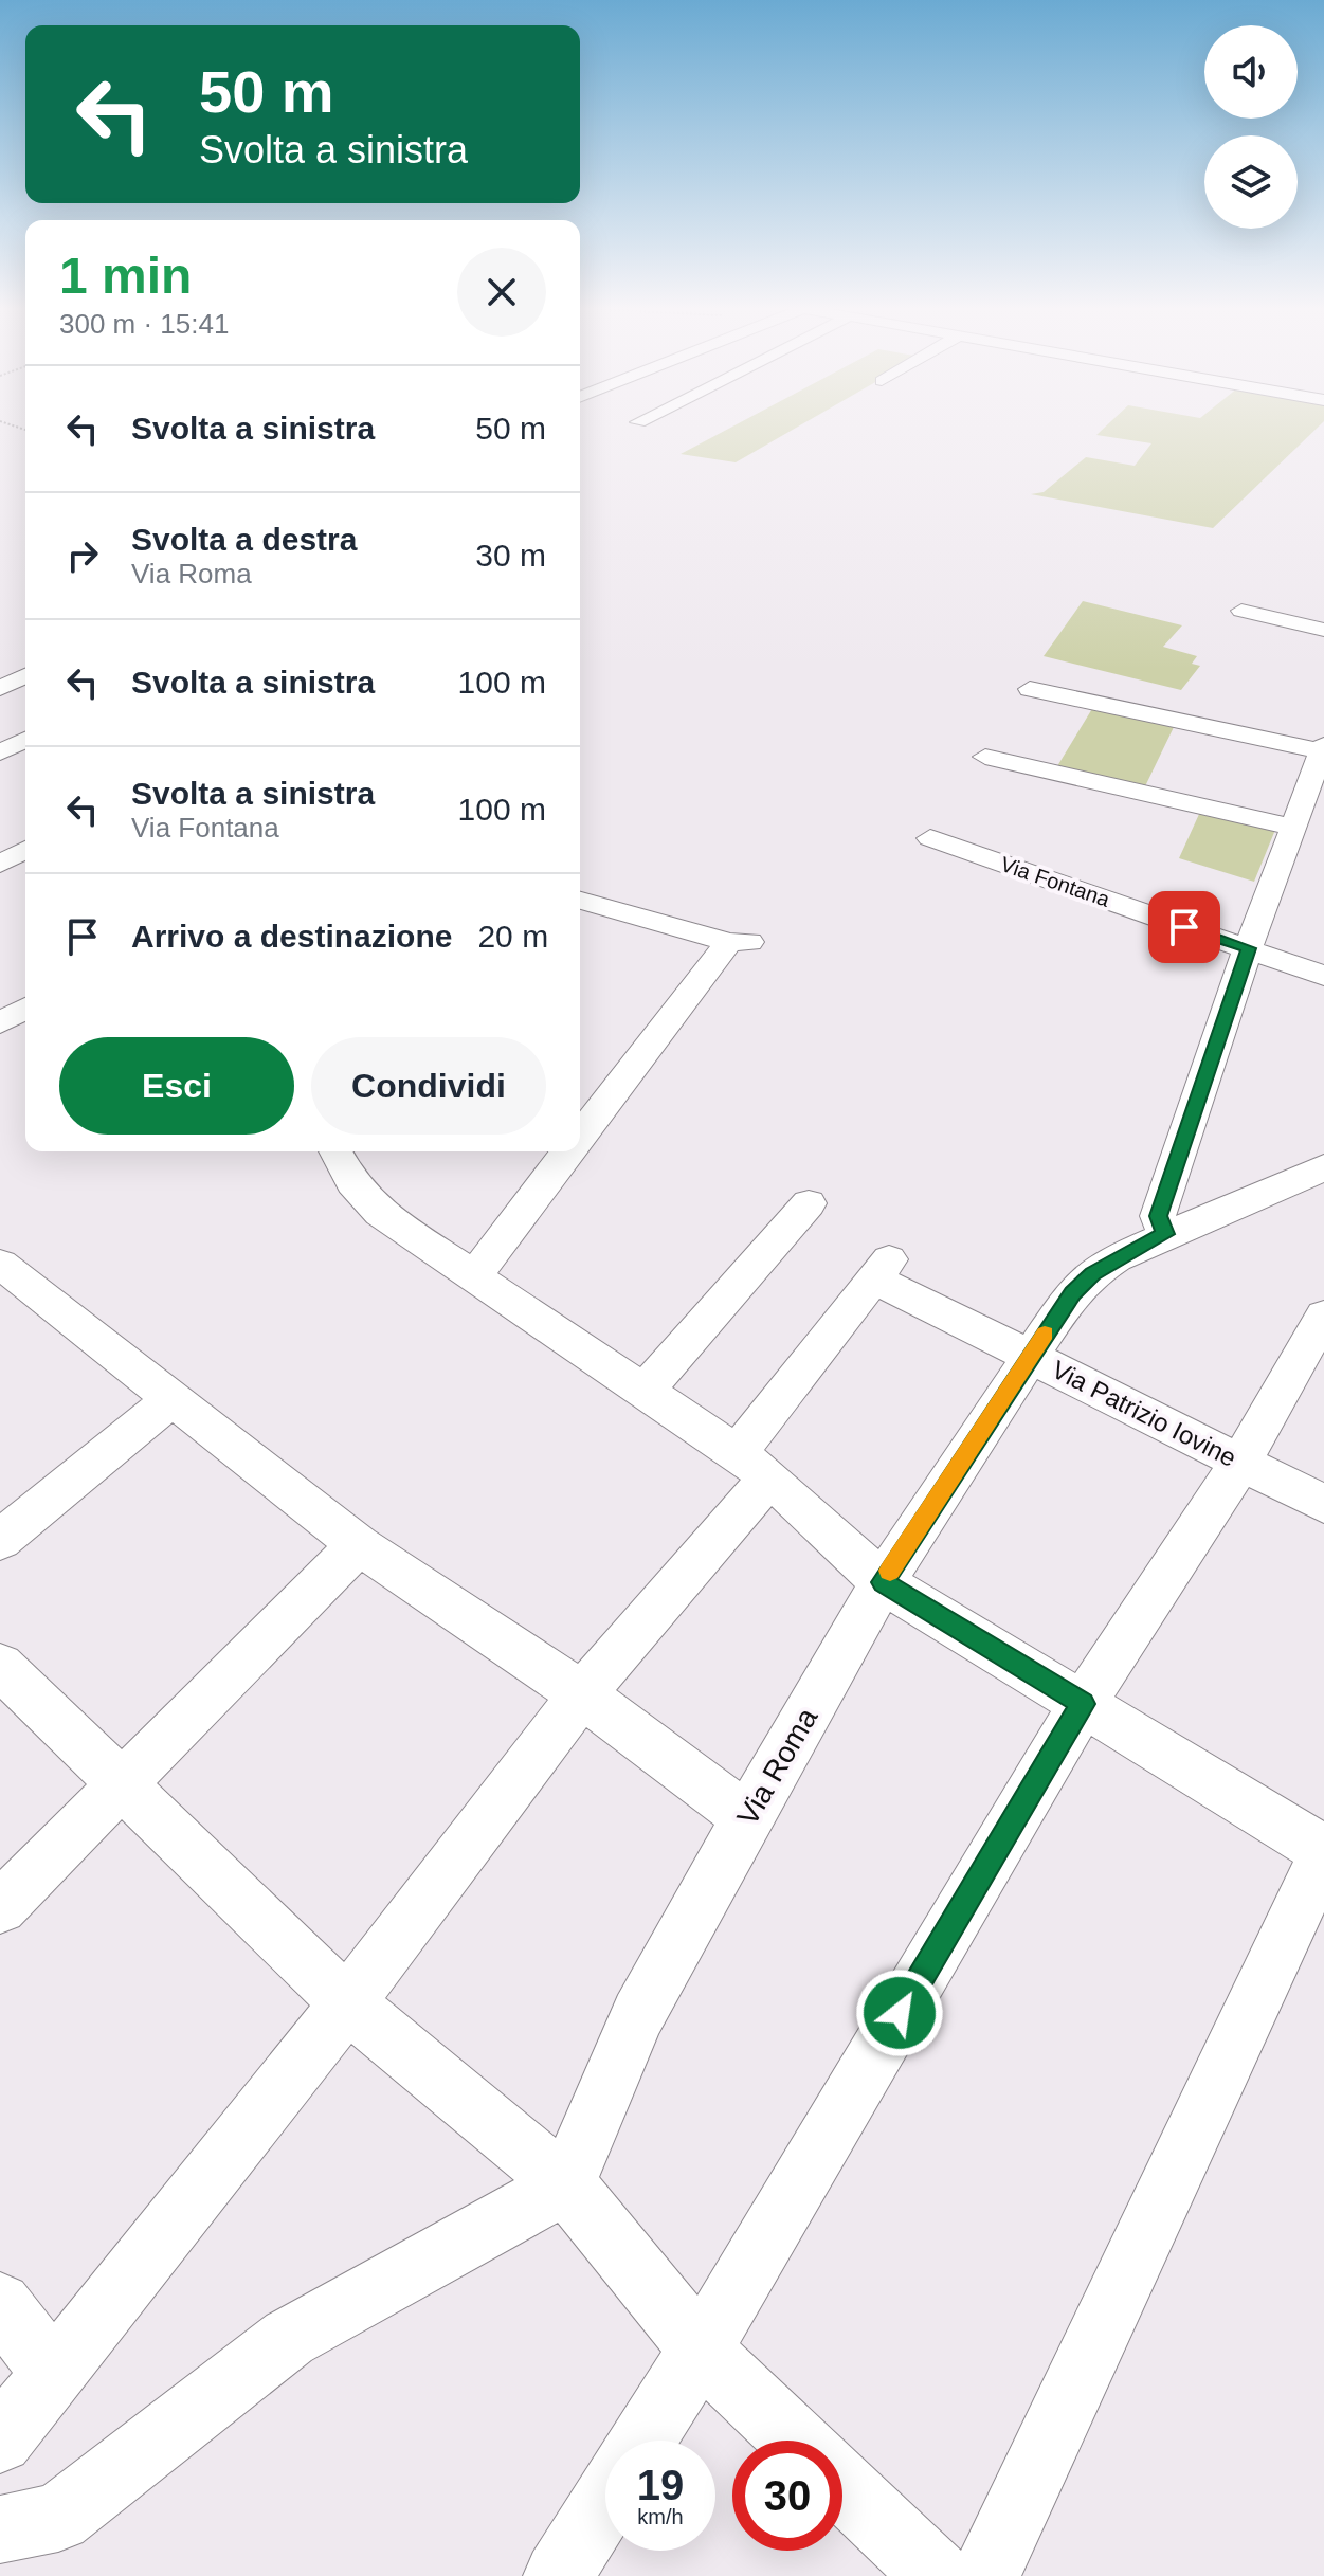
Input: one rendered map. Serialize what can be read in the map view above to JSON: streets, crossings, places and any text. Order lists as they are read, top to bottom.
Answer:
{
  "streets": {
    "street": ["Via Fontana", "Via Patrizio Iovine", "Via Roma"]
  },
  "crossings": [
    ["Via Patrizio Iovine", "Via Roma"]
  ],
  "page": {
    "turn": ["50 m", "Svolta a sinistra"],
    "heading": ["1 min", "300 m · 15:41"],
    "list": [
      {
        "name": "Svolta a sinistra",
        "value": "50 m"
      },
      {
        "name": "Svolta a destra",
        "note": "Via Roma",
        "value": "30 m"
      },
      {
        "name": "Svolta a sinistra",
        "value": "100 m"
      },
      {
        "name": "Svolta a sinistra",
        "note": "Via Fontana",
        "value": "100 m"
      },
      {
        "name": "Arrivo a destinazione",
        "value": "20 m"
      }
    ],
    "buttons": ["Esci", "Condividi"],
    "speed": "19 km/h",
    "limit": "30"
  }
}
